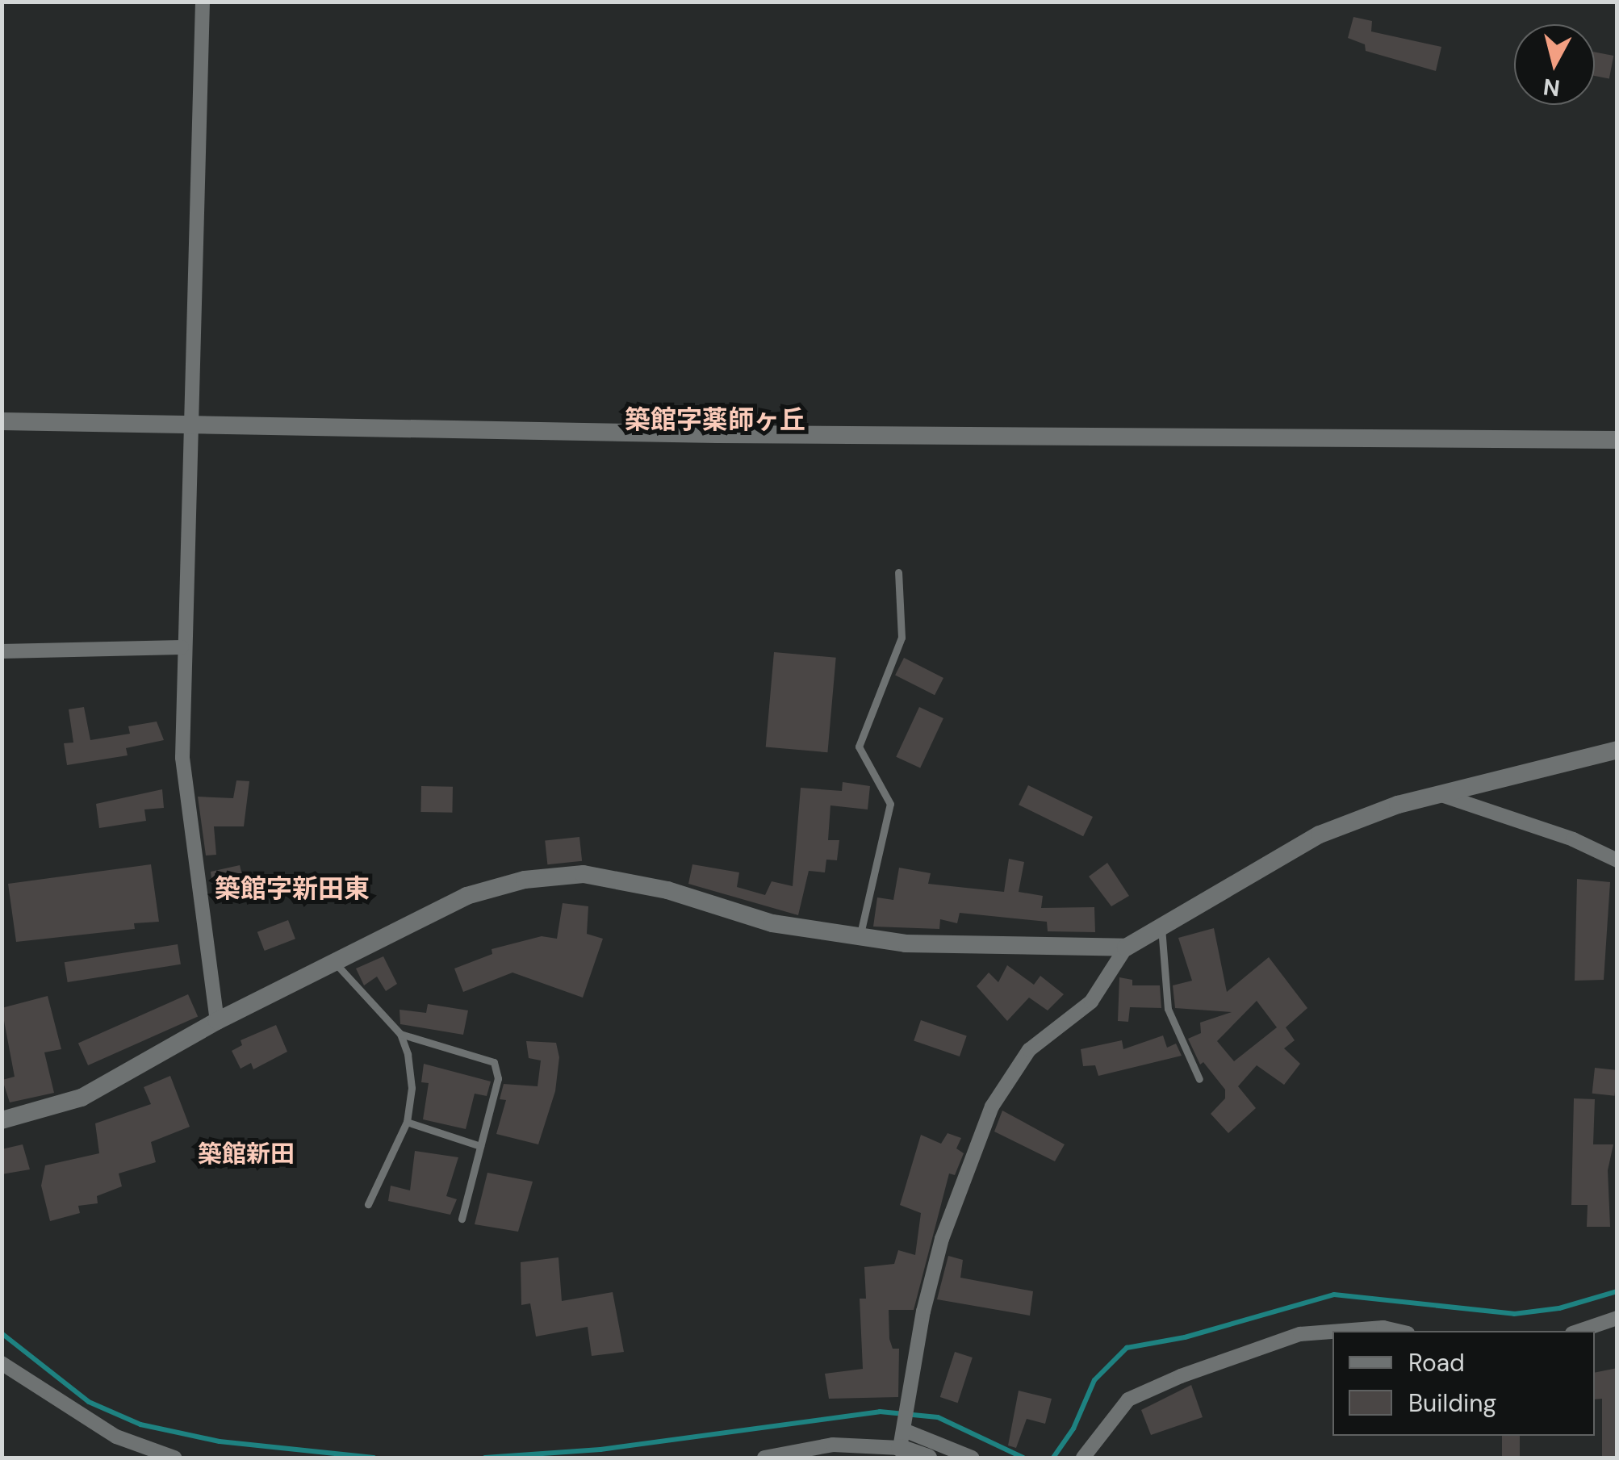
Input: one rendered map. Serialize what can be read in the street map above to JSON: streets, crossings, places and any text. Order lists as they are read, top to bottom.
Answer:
{
  "districts": ["築館字薬師ヶ丘", "築館字新田東", "築館新田"],
  "legend": ["Road", "Building"],
  "north": "bottom"
}
